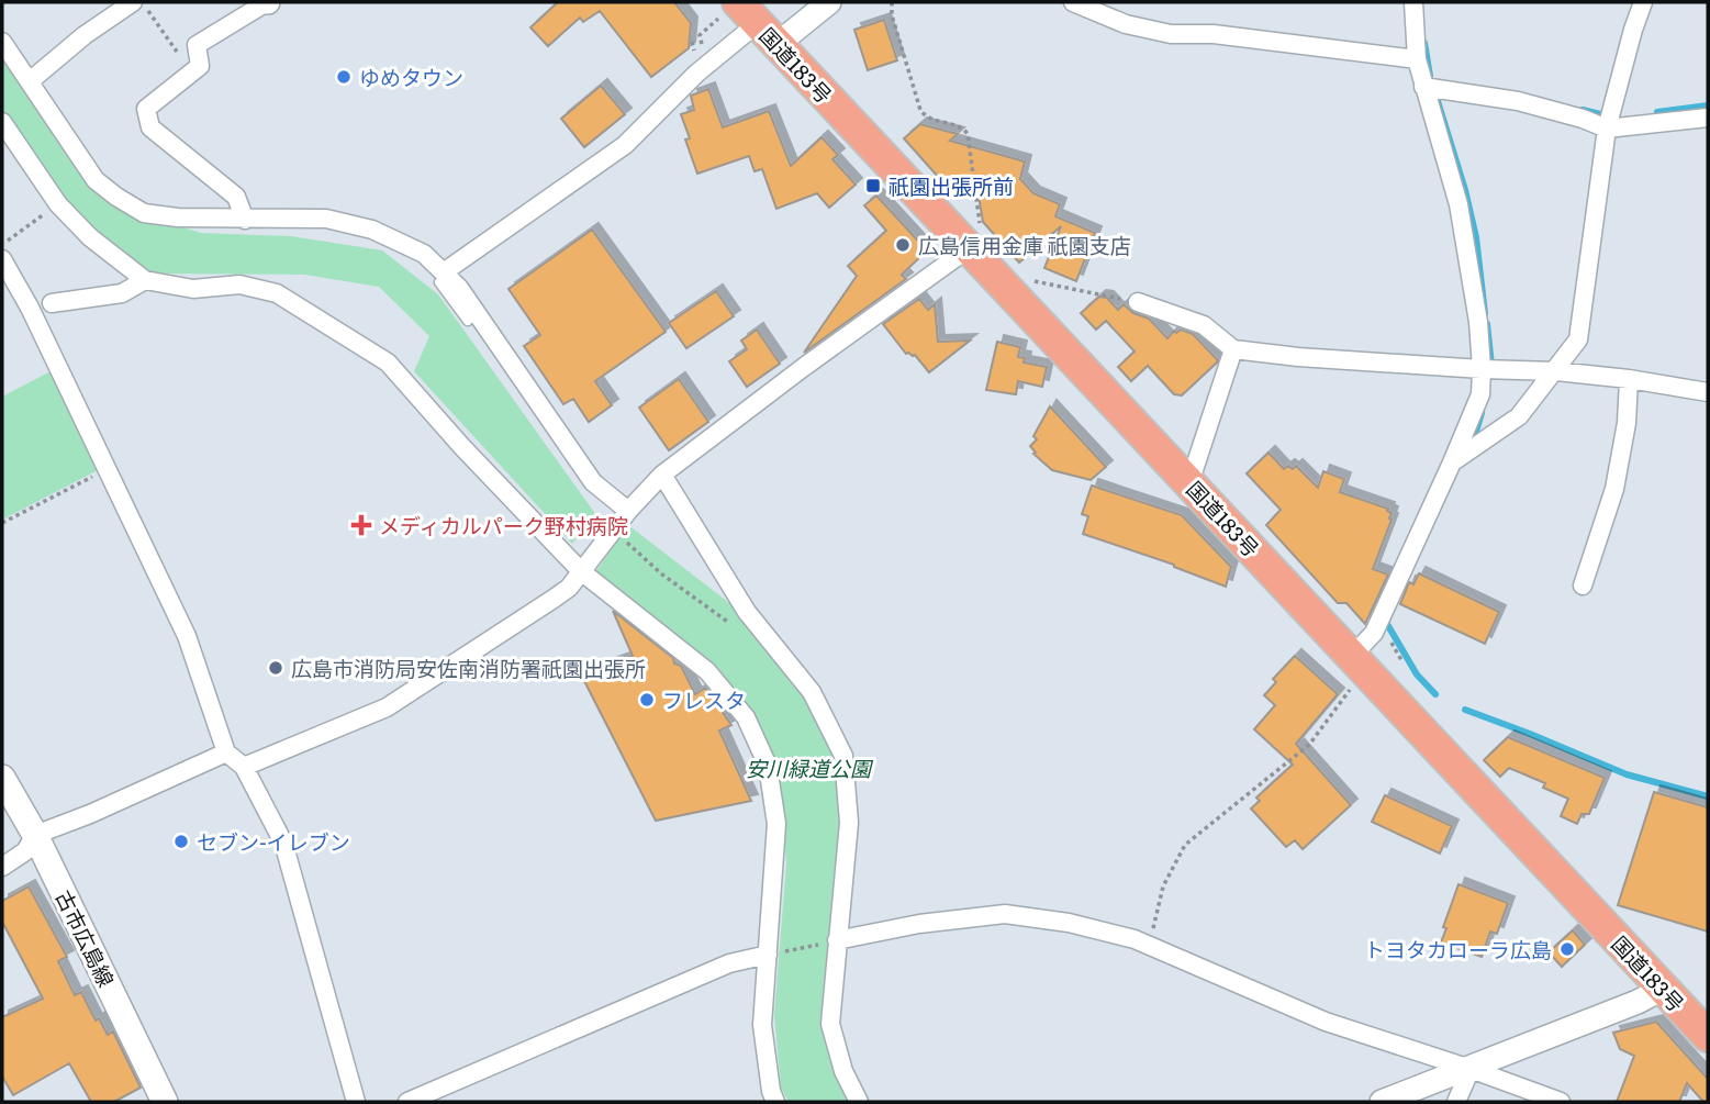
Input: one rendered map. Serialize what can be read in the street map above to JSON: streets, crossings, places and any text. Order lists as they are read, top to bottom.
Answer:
{
  "streets": {
    "highway": ["国道183号"],
    "main road": ["古市広島線"]
  },
  "parks": ["安川緑道公園"],
  "places": {
    "other": [
      "ゆめタウン",
      "広島信用金庫 祇園支店",
      "広島市消防局安佐南消防署祇園出張所",
      "フレスタ",
      "セブン-イレブン",
      "トヨタカローラ広島"
    ],
    "transit": ["祇園出張所前"],
    "health": ["メディカルパーク野村病院"]
  }
}
